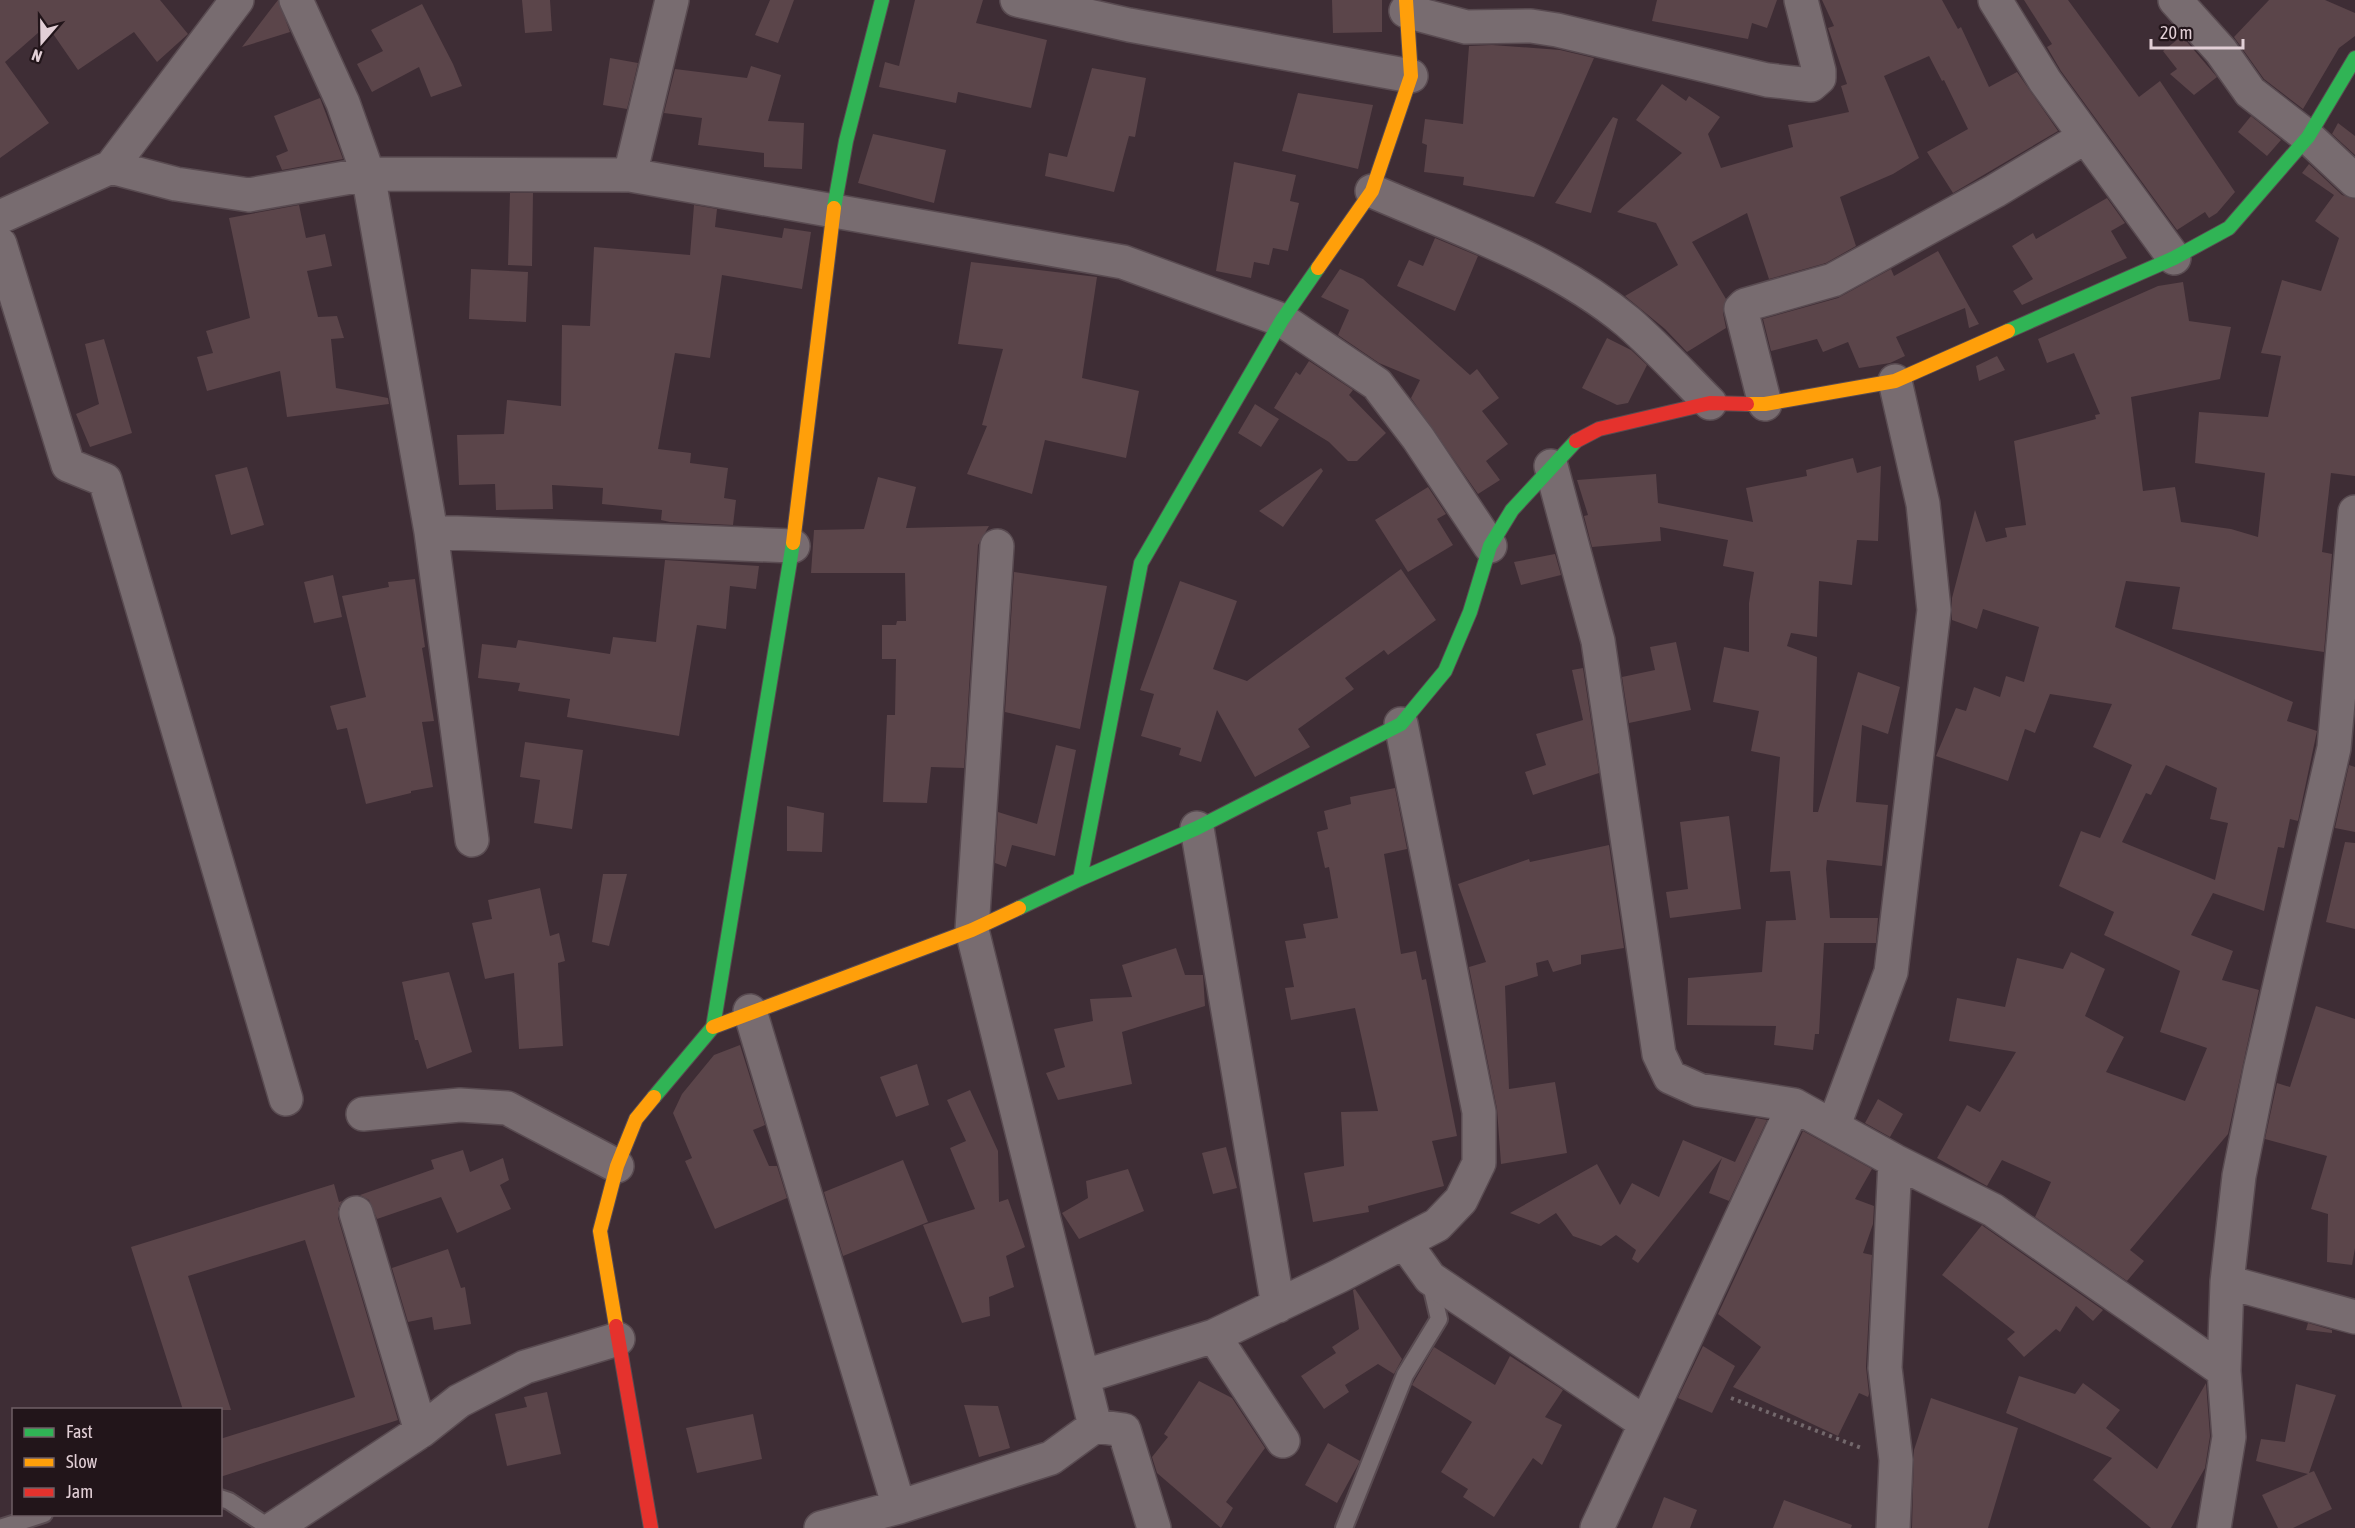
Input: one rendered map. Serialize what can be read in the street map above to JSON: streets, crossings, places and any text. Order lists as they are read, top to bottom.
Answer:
{
  "legend": ["Fast", "Slow", "Jam"],
  "scale_bar": "20 m",
  "north": "bottom"
}
